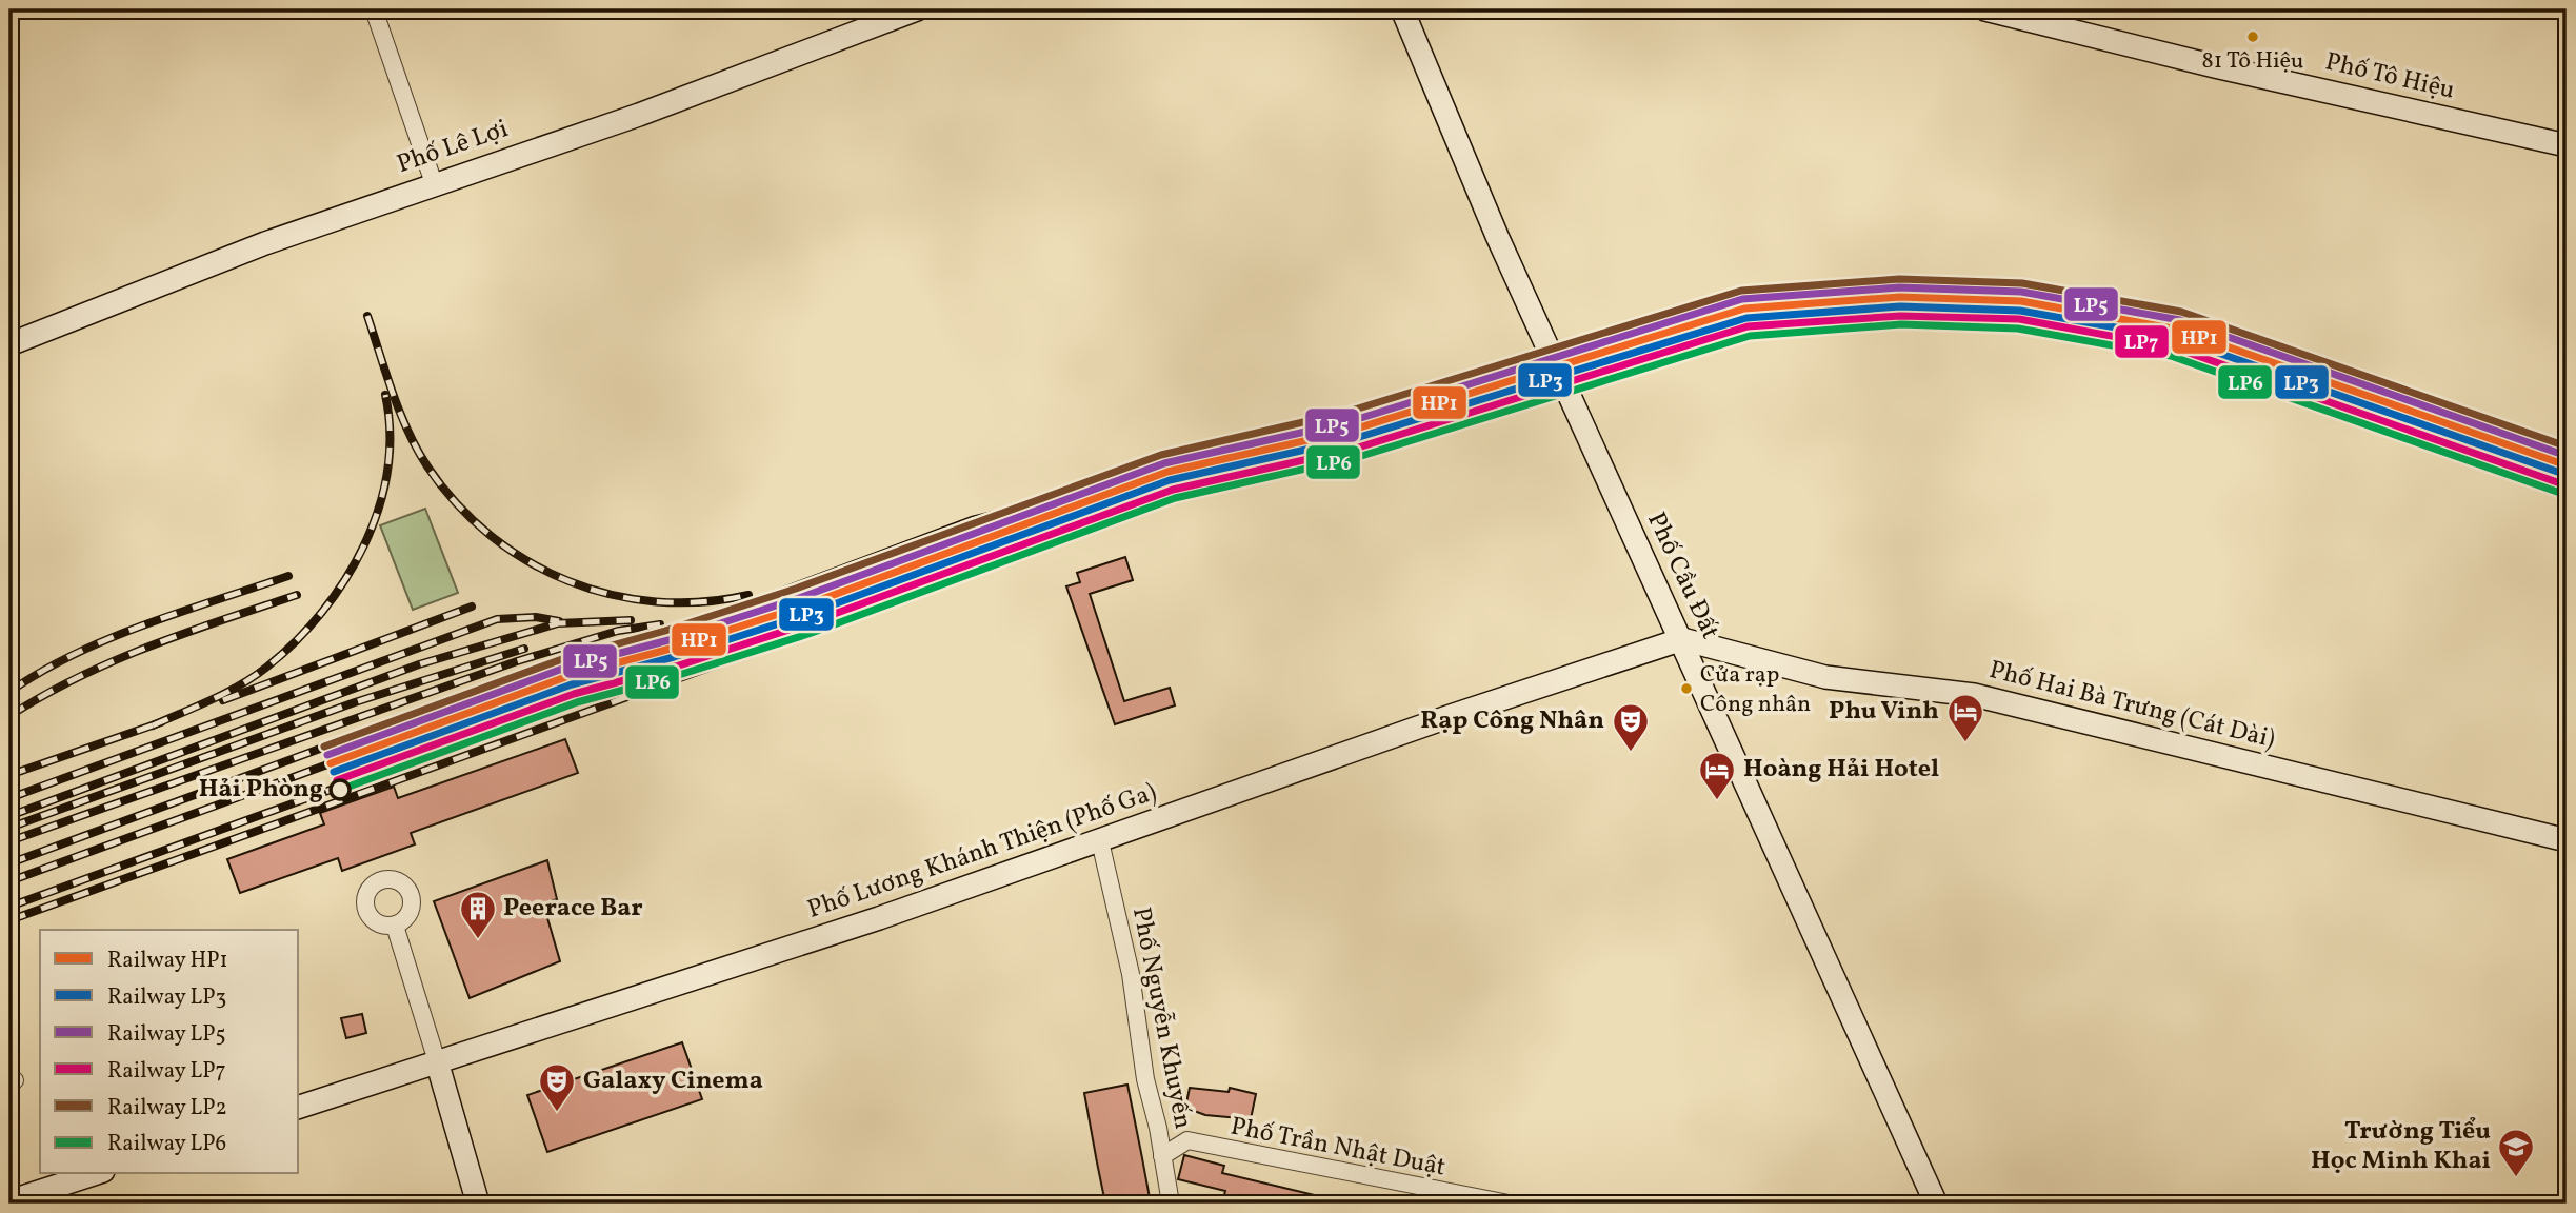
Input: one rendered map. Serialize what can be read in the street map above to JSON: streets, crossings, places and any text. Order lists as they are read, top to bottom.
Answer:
{
  "streets": {
    "main road": [
      "Phố Tô Hiệu",
      "Phố Lê Lợi",
      "Phố Cầu Đất",
      "Phố Hai Bà Trưng (Cát Dài)",
      "Phố Lương Khánh Thiện (Phố Ga)"
    ],
    "street": ["Phố Nguyễn Khuyến", "Phố Trần Nhật Duật"]
  },
  "crossings": [
    ["Phố Cầu Đất", "Phố Hai Bà Trưng (Cát Dài)"],
    ["Phố Cầu Đất", "Phố Lương Khánh Thiện (Phố Ga)"],
    ["Phố Hai Bà Trưng (Cát Dài)", "Phố Lương Khánh Thiện (Phố Ga)"],
    ["Phố Lương Khánh Thiện (Phố Ga)", "Phố Nguyễn Khuyến"],
    ["Phố Nguyễn Khuyến", "Phố Trần Nhật Duật"]
  ],
  "places": {
    "other": ["81 Tô Hiệu", "Cửa rạp Công nhân", "Hải Phòng"],
    "hotel": ["Phu Vinh", "Hoàng Hải Hotel"],
    "theatre": ["Rạp Công Nhân", "Galaxy Cinema"],
    "building": ["Peerace Bar"],
    "school or university": ["Trường Tiểu Học Minh Khai"]
  },
  "lines": [
    "rail line LP2",
    "rail line LP5",
    "rail line HP1",
    "rail line LP3",
    "rail line LP7",
    "rail line LP6"
  ],
  "legend": [
    "Railway HP1",
    "Railway LP3",
    "Railway LP5",
    "Railway LP7",
    "Railway LP2",
    "Railway LP6"
  ]
}
